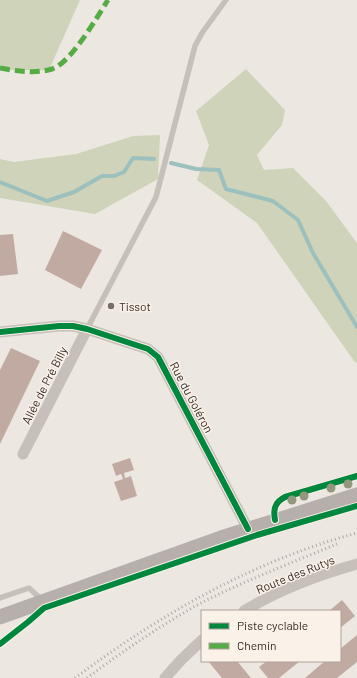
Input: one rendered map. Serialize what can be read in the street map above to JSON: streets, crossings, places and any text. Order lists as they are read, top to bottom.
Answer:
{
  "streets": {
    "street": ["Allée de Pré Billy", "Rue du Goléron", "Route des Rutys"]
  },
  "crossings": [
    ["Allée de Pré Billy", "Rue du Goléron"]
  ],
  "places": ["Tissot"],
  "legend": ["Piste cyclable", "Chemin"]
}
